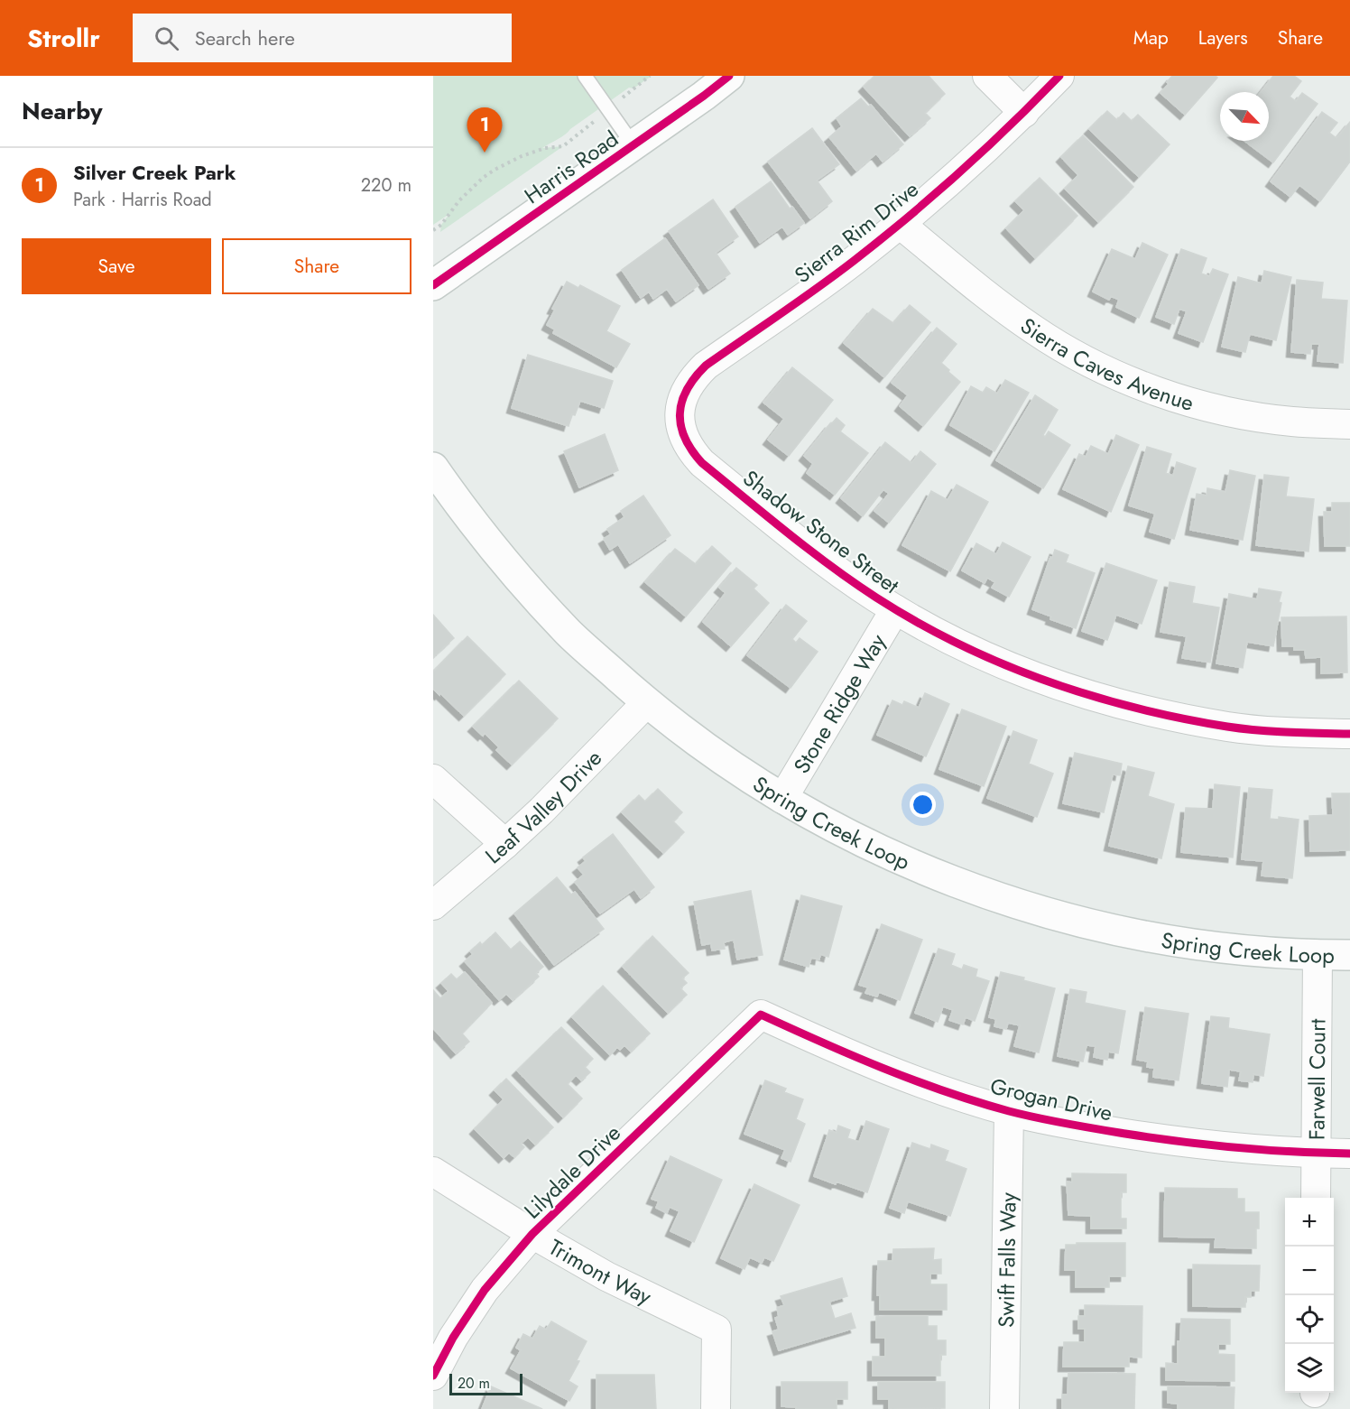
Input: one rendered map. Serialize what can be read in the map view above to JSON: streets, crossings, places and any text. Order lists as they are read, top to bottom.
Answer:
{
  "streets": {
    "street": [
      "Harris Road",
      "Sierra Rim Drive",
      "Sierra Caves Avenue",
      "Shadow Stone Street",
      "Stone Ridge Way",
      "Leaf Valley Drive",
      "Spring Creek Loop",
      "Farwell Court",
      "Grogan Drive",
      "Lilydale Drive",
      "Swift Falls Way",
      "Trimont Way"
    ]
  },
  "crossings": [
    ["Sierra Rim Drive", "Sierra Caves Avenue"],
    ["Sierra Rim Drive", "Shadow Stone Street"],
    ["Shadow Stone Street", "Stone Ridge Way"],
    ["Stone Ridge Way", "Spring Creek Loop"],
    ["Leaf Valley Drive", "Spring Creek Loop"],
    ["Spring Creek Loop", "Farwell Court"],
    ["Farwell Court", "Grogan Drive"],
    ["Grogan Drive", "Lilydale Drive"],
    ["Grogan Drive", "Swift Falls Way"],
    ["Lilydale Drive", "Trimont Way"]
  ],
  "scale_bar": "20 m",
  "north": "bottom right",
  "page": {
    "header": "Strollr",
    "search": "Search here",
    "nav": ["Map", "Layers", "Share"],
    "heading": "Nearby",
    "pins": "1",
    "list": [
      {
        "mark": "1",
        "name": "Silver Creek Park",
        "note": "Park · Harris Road",
        "value": "220 m"
      }
    ],
    "buttons": ["Save", "Share"],
    "map_buttons": ["+", "−"],
    "scale": "20 m"
  }
}
